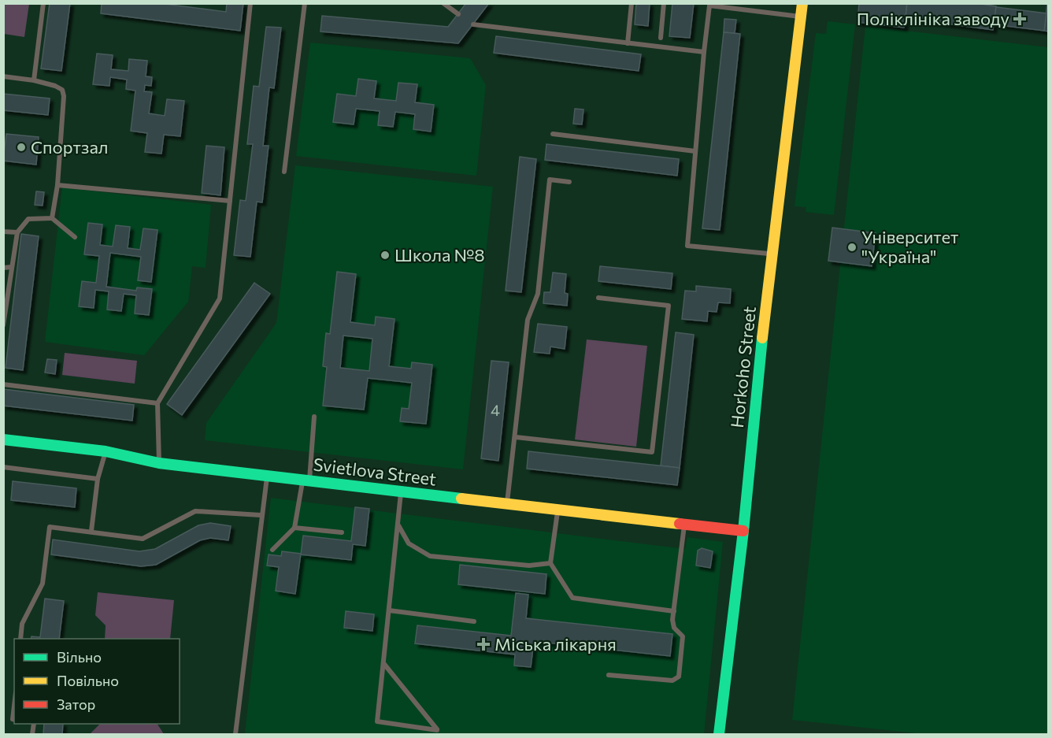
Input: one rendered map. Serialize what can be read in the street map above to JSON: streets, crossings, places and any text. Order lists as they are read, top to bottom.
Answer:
{
  "streets": {
    "street": ["Horkoho Street", "Svietlova Street"]
  },
  "crossings": [
    ["Horkoho Street", "Svietlova Street"]
  ],
  "places": {
    "health": ["Поліклініка заводу", "Міська лікарня"],
    "other": ["Спортзал", "Університет \"Україна\"", "Школа №8"]
  },
  "house_numbers": ["4"],
  "legend": ["Вільно", "Повільно", "Затор"]
}
